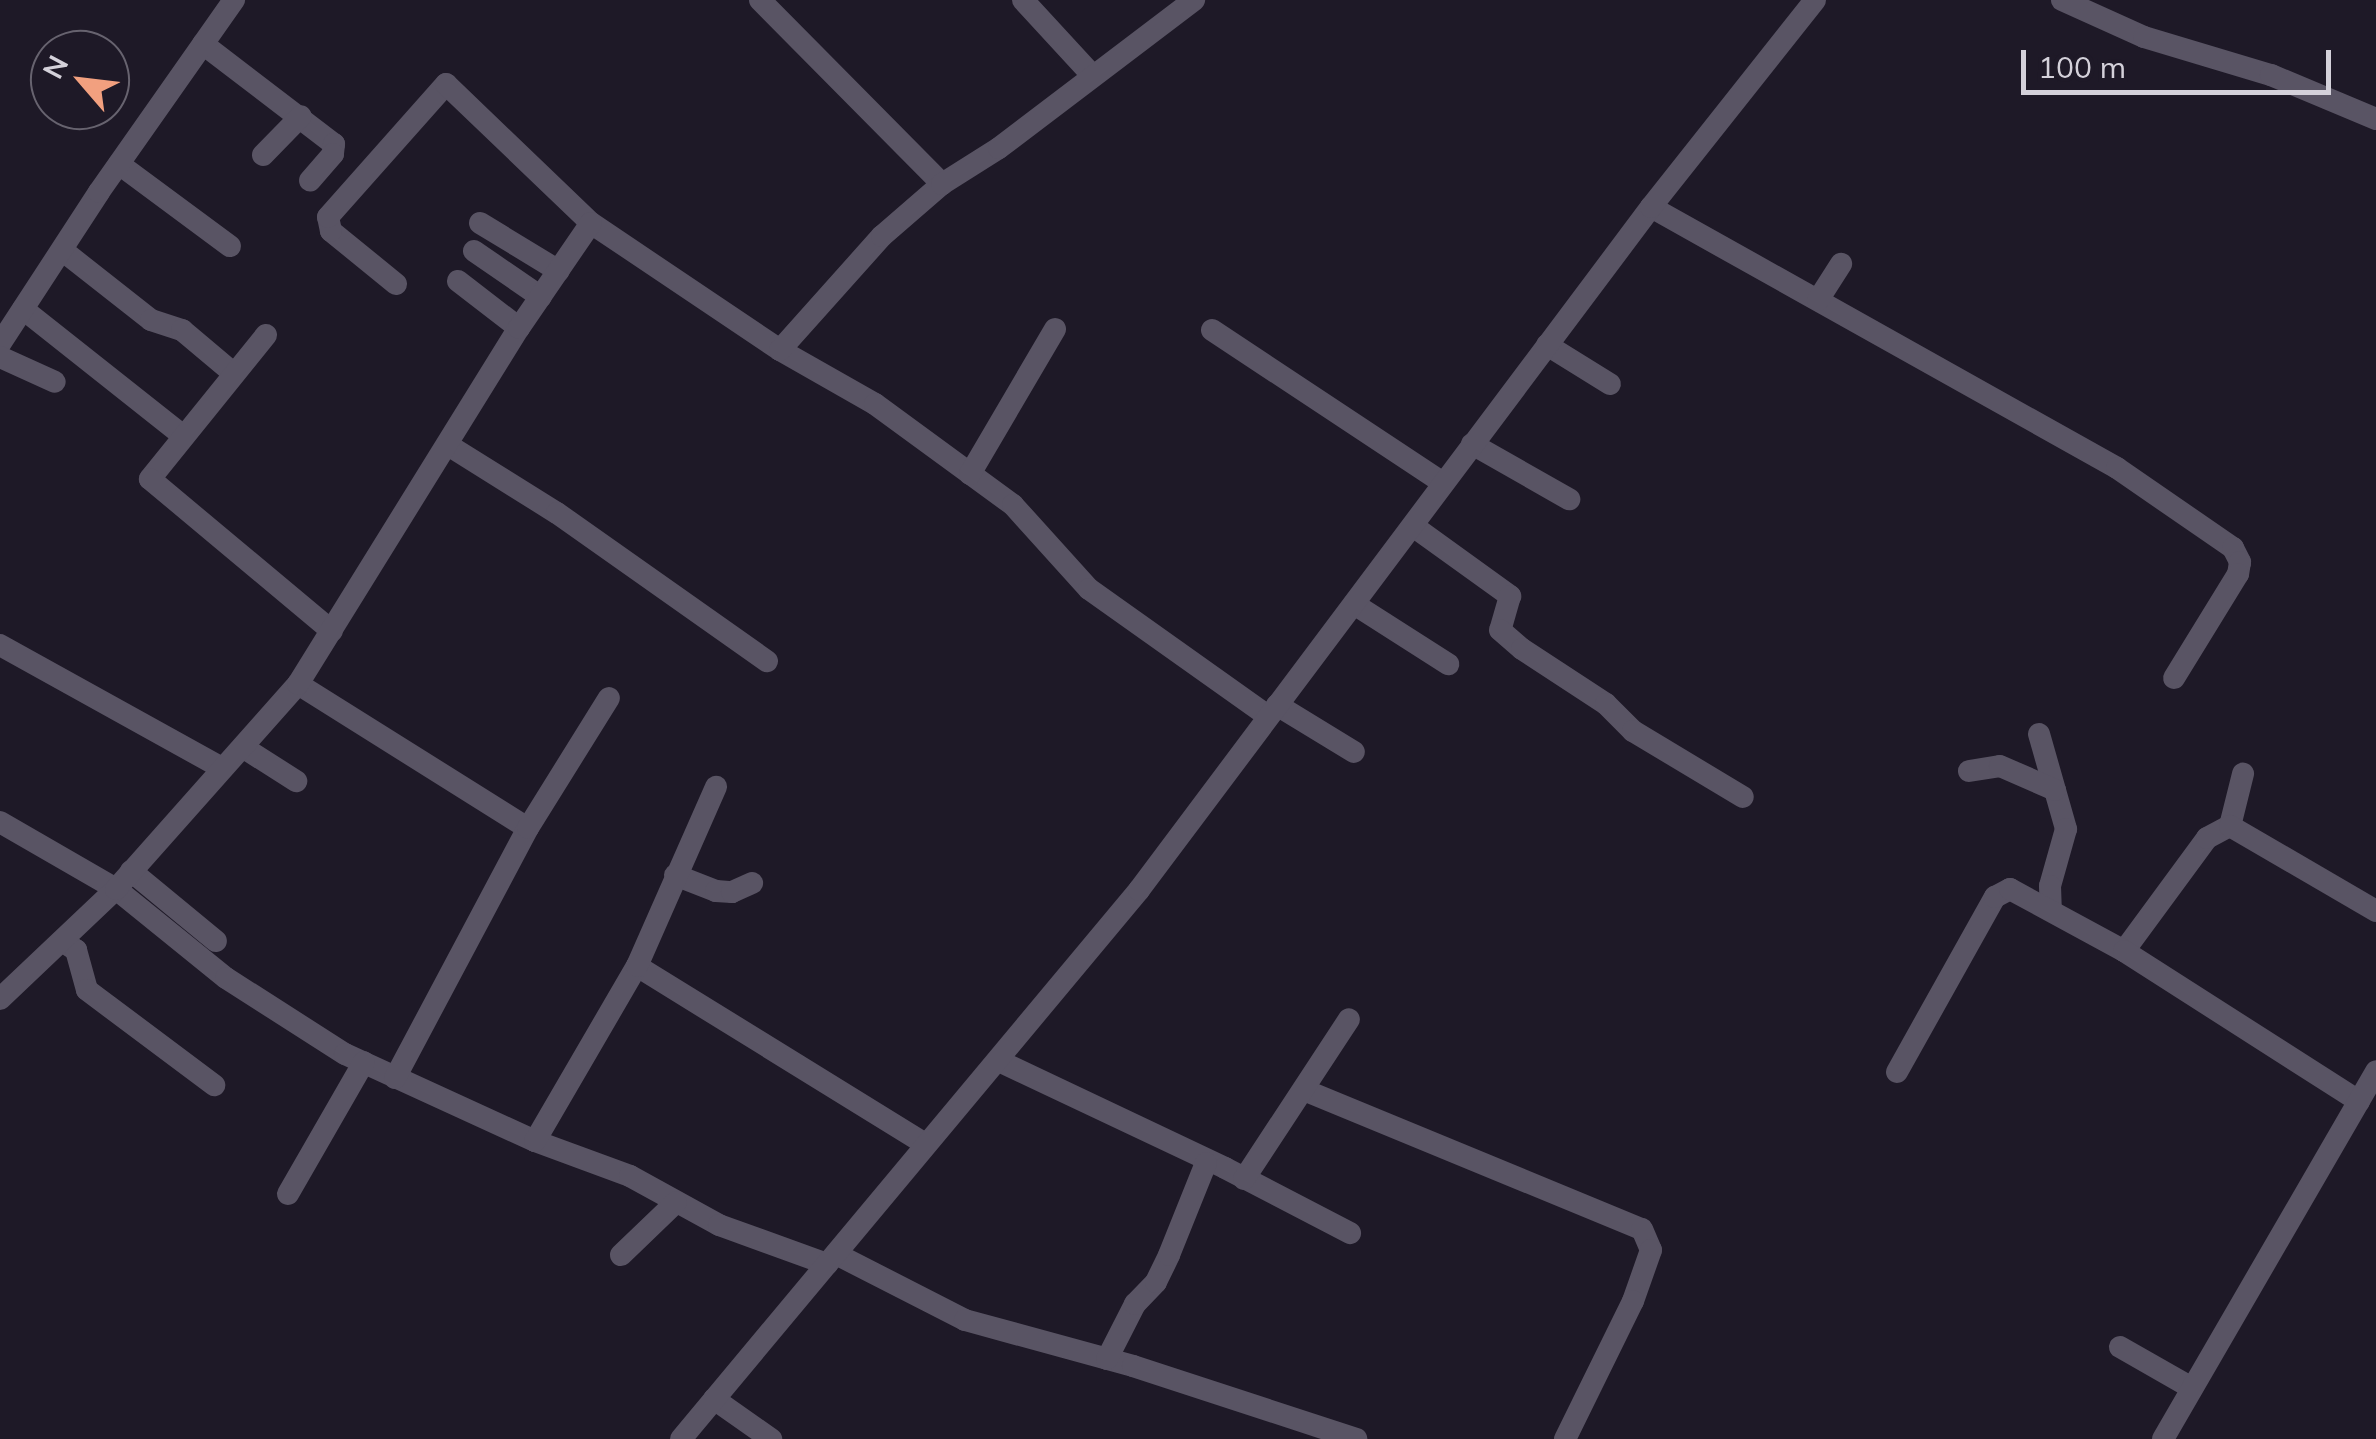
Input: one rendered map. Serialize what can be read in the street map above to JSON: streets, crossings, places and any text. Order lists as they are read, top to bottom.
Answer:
{
  "scale_bar": "100 m",
  "north": "top left"
}
